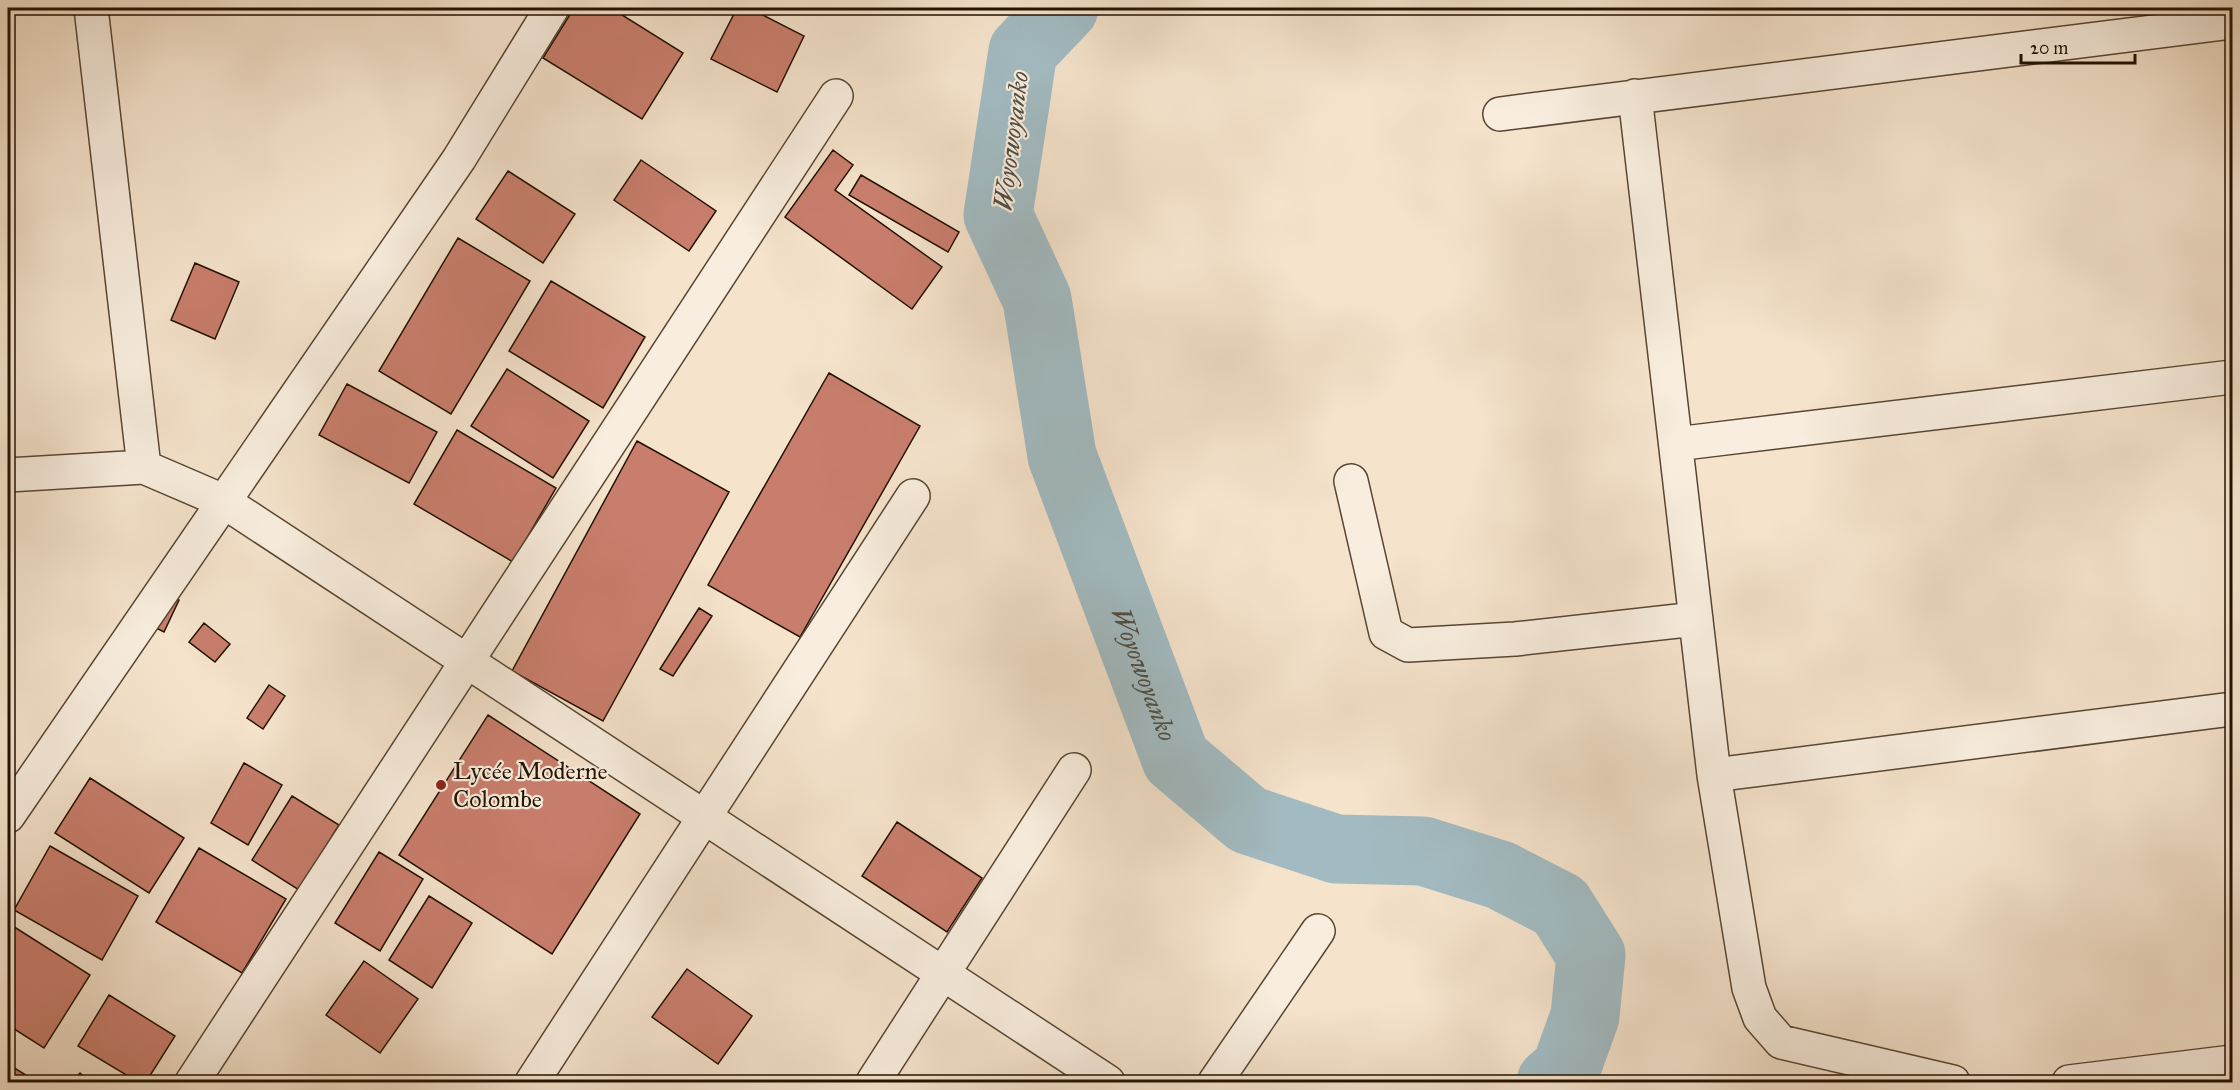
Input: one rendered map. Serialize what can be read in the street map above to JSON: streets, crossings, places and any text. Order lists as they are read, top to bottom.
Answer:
{
  "water": ["Woyowoyanko"],
  "places": ["Lycée Moderne Colombe"],
  "scale_bar": "20 m"
}
